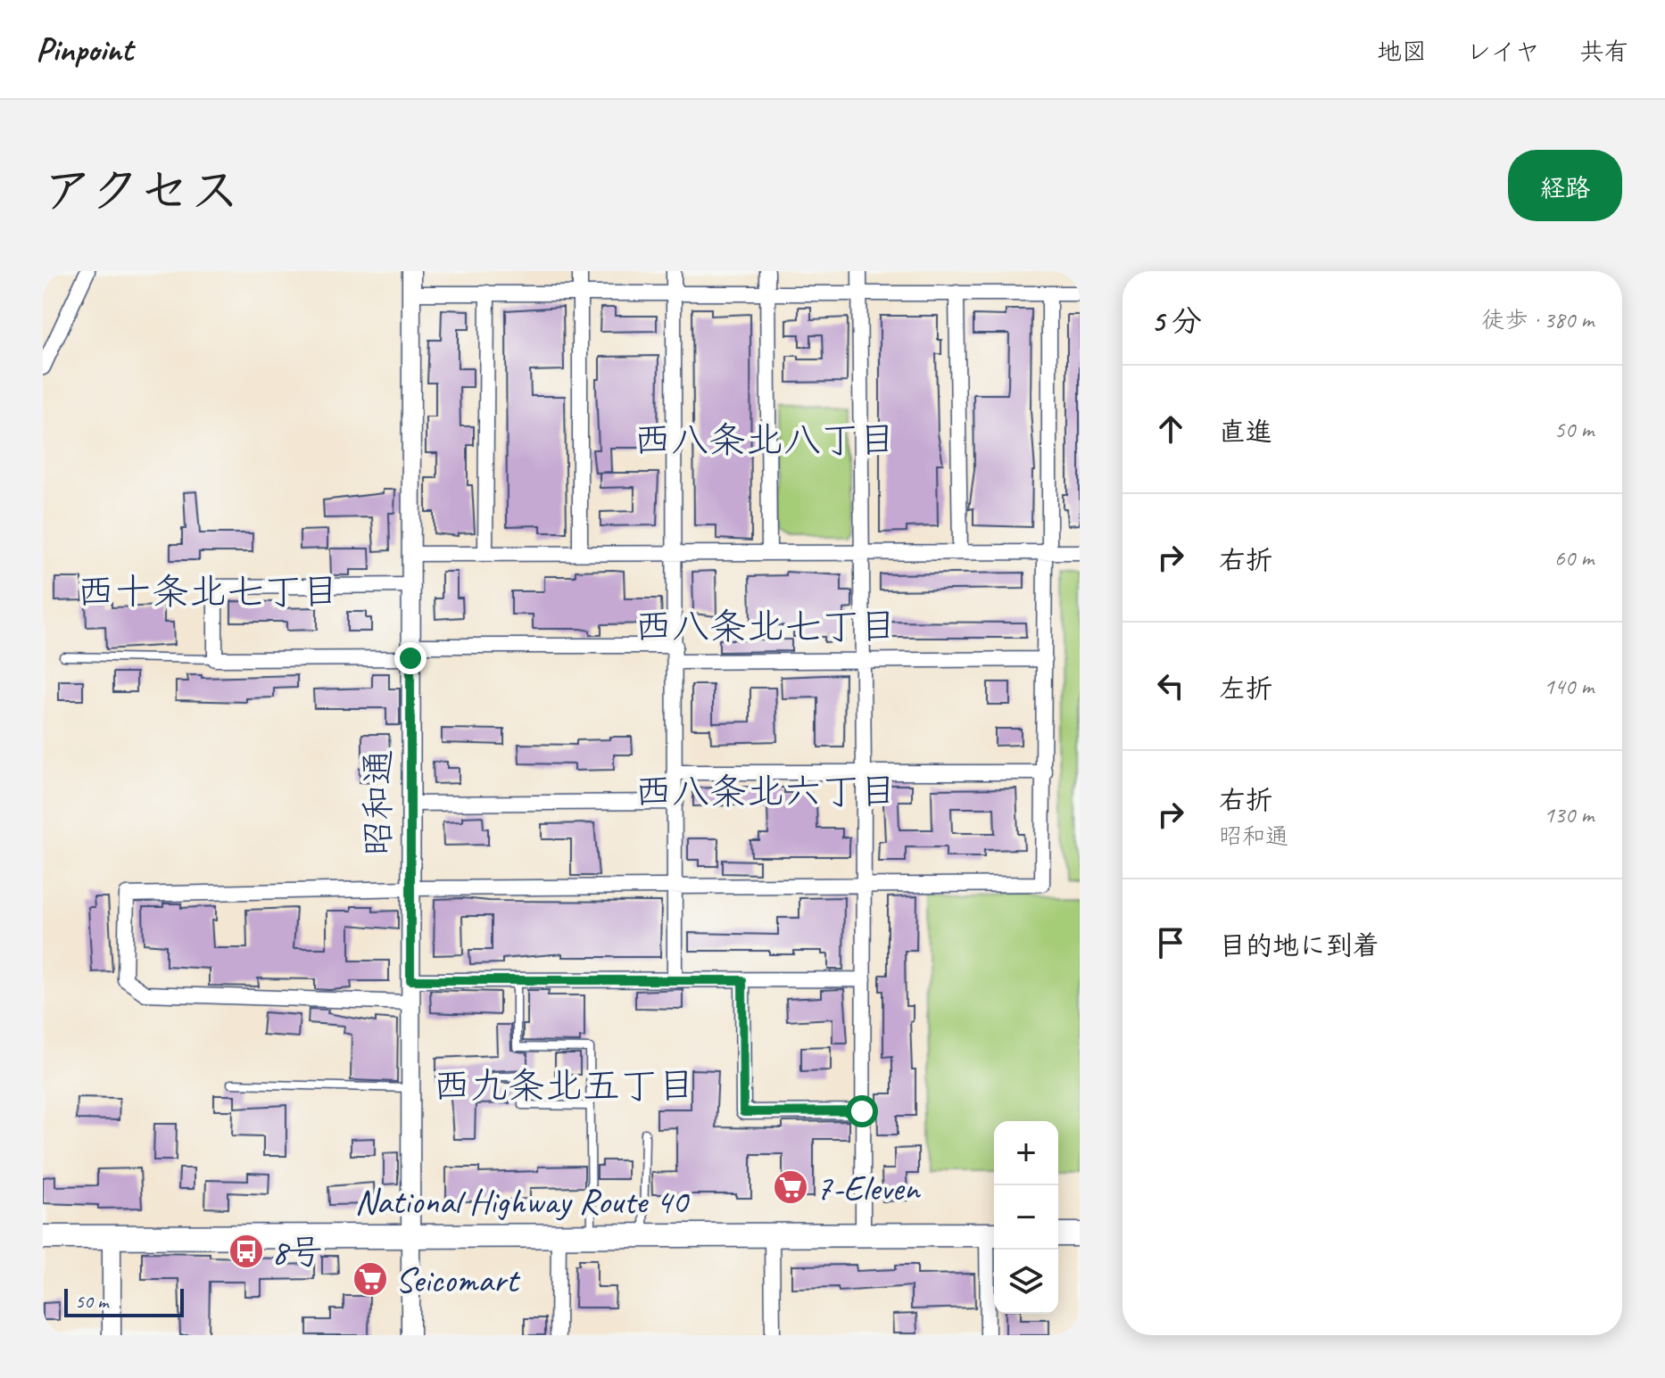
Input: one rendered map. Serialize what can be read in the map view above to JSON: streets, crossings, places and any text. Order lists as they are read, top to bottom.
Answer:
{
  "streets": {
    "highway": ["National Highway Route 40"],
    "street": ["昭和通"]
  },
  "crossings": [
    ["昭和通", "National Highway Route 40"]
  ],
  "districts": [
    "西八条北八丁目",
    "西十条北七丁目",
    "西八条北七丁目",
    "西八条北六丁目",
    "西九条北五丁目"
  ],
  "places": {
    "supermarket": ["7-Eleven", "Seicomart"],
    "bus stop": ["8号"]
  },
  "scale_bar": "50 m",
  "page": {
    "header": "Pinpoint",
    "nav": ["地図", "レイヤ", "共有"],
    "title": "アクセス",
    "buttons": "経路",
    "heading": ["5 分", "徒歩 · 380 m"],
    "list": [
      ["直進", "50 m"],
      ["右折", "60 m"],
      ["左折", "140 m"],
      ["右折", "昭和通", "130 m"],
      "目的地に到着"
    ],
    "map_buttons": ["+", "−"],
    "scale": "50 m"
  }
}
